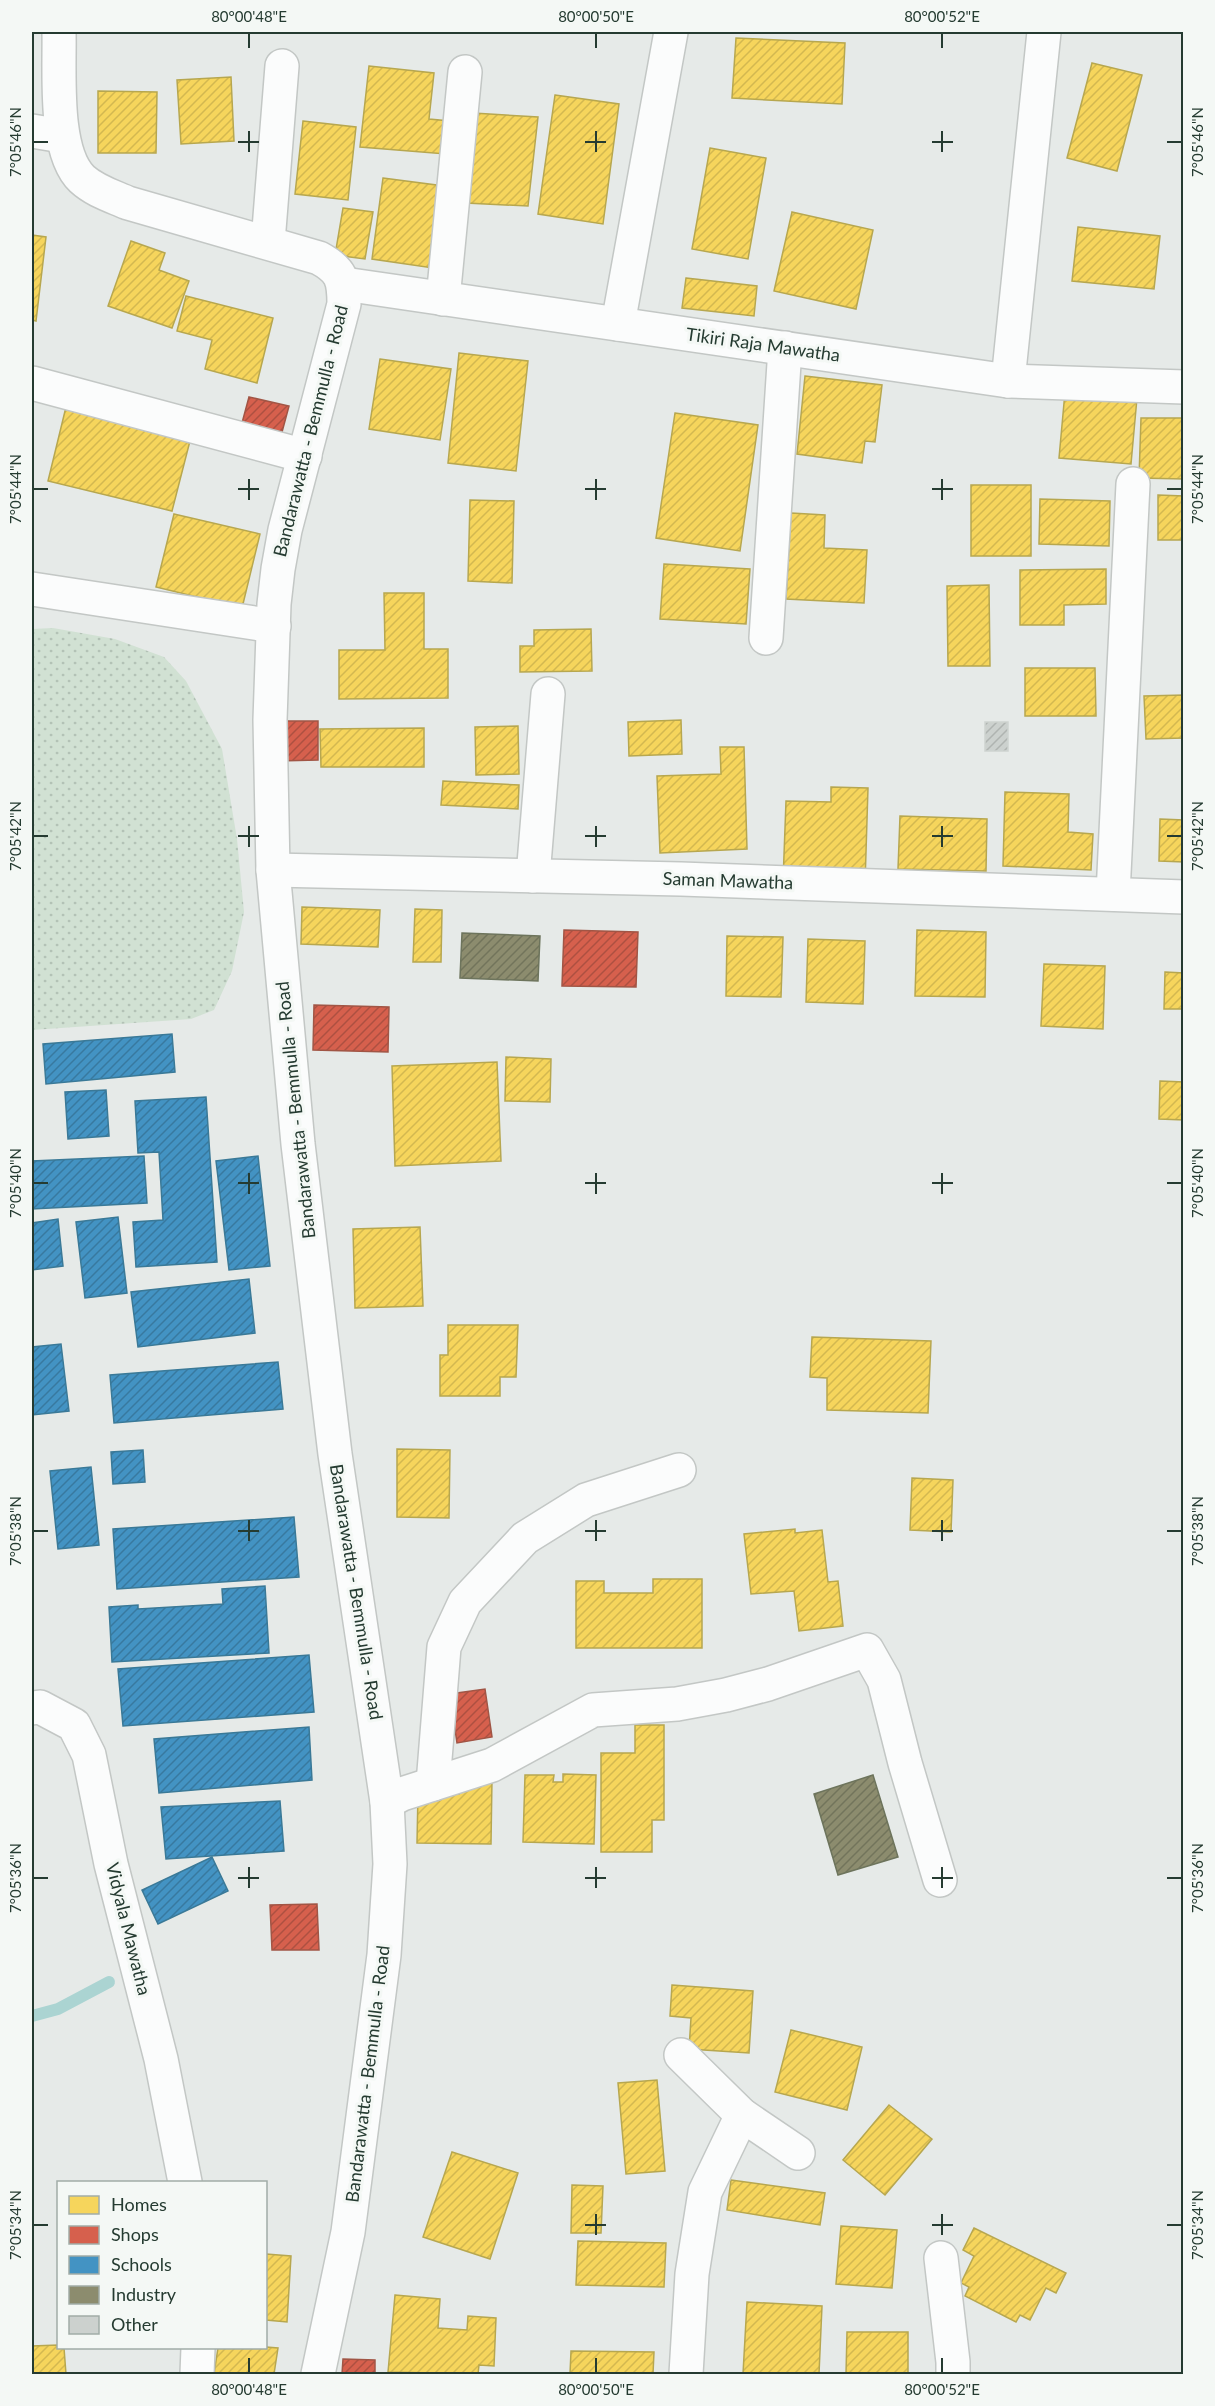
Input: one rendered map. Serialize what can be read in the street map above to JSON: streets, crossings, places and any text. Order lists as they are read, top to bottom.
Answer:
{
  "streets": {
    "street": [
      "Tikiri Raja Mawatha",
      "Bandarawatta - Bemmulla - Road",
      "Saman Mawatha",
      "Vidyala Mawatha"
    ]
  },
  "crossings": [
    ["Tikiri Raja Mawatha", "Bandarawatta - Bemmulla - Road"],
    ["Bandarawatta - Bemmulla - Road", "Saman Mawatha"]
  ],
  "legend": [
    "Homes",
    "Shops",
    "Schools",
    "Industry",
    "Other"
  ],
  "coordinates": [
    "80°00'48\"E",
    "80°00'50\"E",
    "80°00'52\"E",
    "7°05'46\"N",
    "7°05'44\"N",
    "7°05'42\"N",
    "7°05'40\"N",
    "7°05'38\"N",
    "7°05'36\"N",
    "7°05'34\"N"
  ]
}
